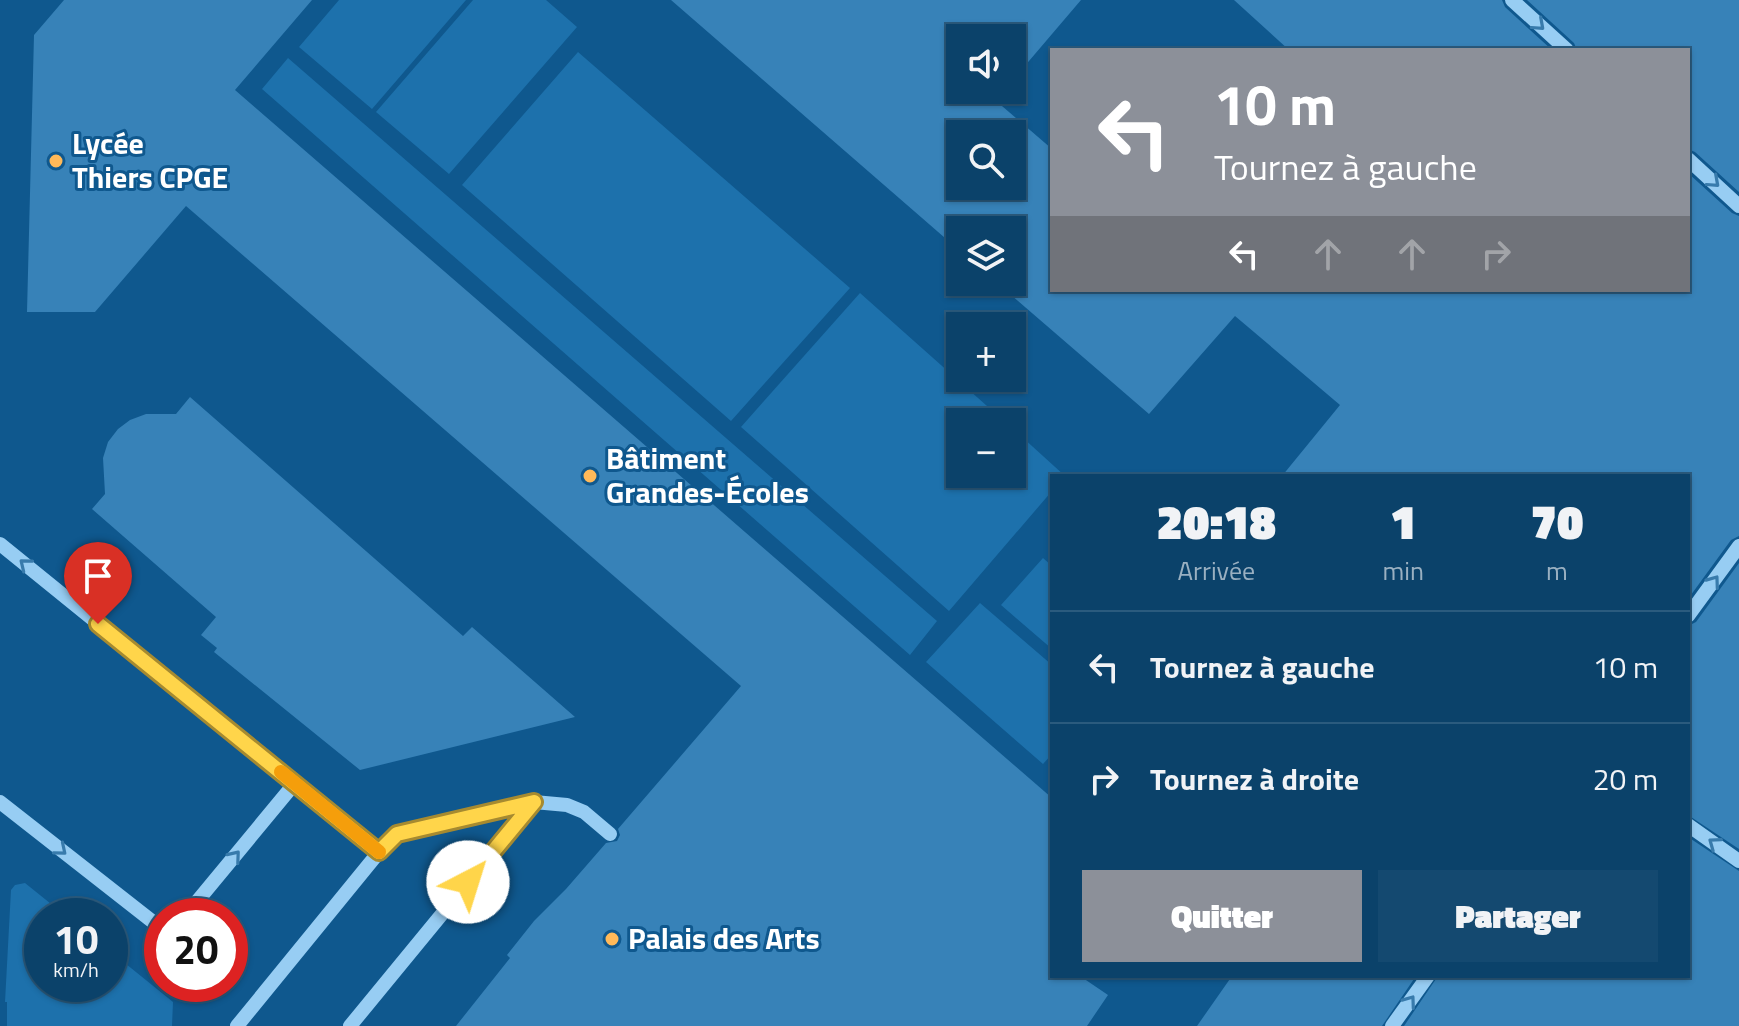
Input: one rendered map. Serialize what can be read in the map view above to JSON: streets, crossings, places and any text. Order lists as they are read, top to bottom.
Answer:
{
  "places": ["Lycée Thiers CPGE", "Bâtiment Grandes-Écoles", "Palais des Arts"],
  "page": {
    "map_buttons": ["+", "−"],
    "turn": ["10 m", "Tournez à gauche"],
    "eta": [
      "20:18",
      "Arrivée",
      "1",
      "min",
      "70",
      "m"
    ],
    "list": [
      {
        "name": "Tournez à gauche",
        "value": "10 m"
      },
      {
        "name": "Tournez à droite",
        "value": "20 m"
      }
    ],
    "buttons": ["Quitter", "Partager"],
    "speed": "10 km/h",
    "limit": "20"
  }
}
